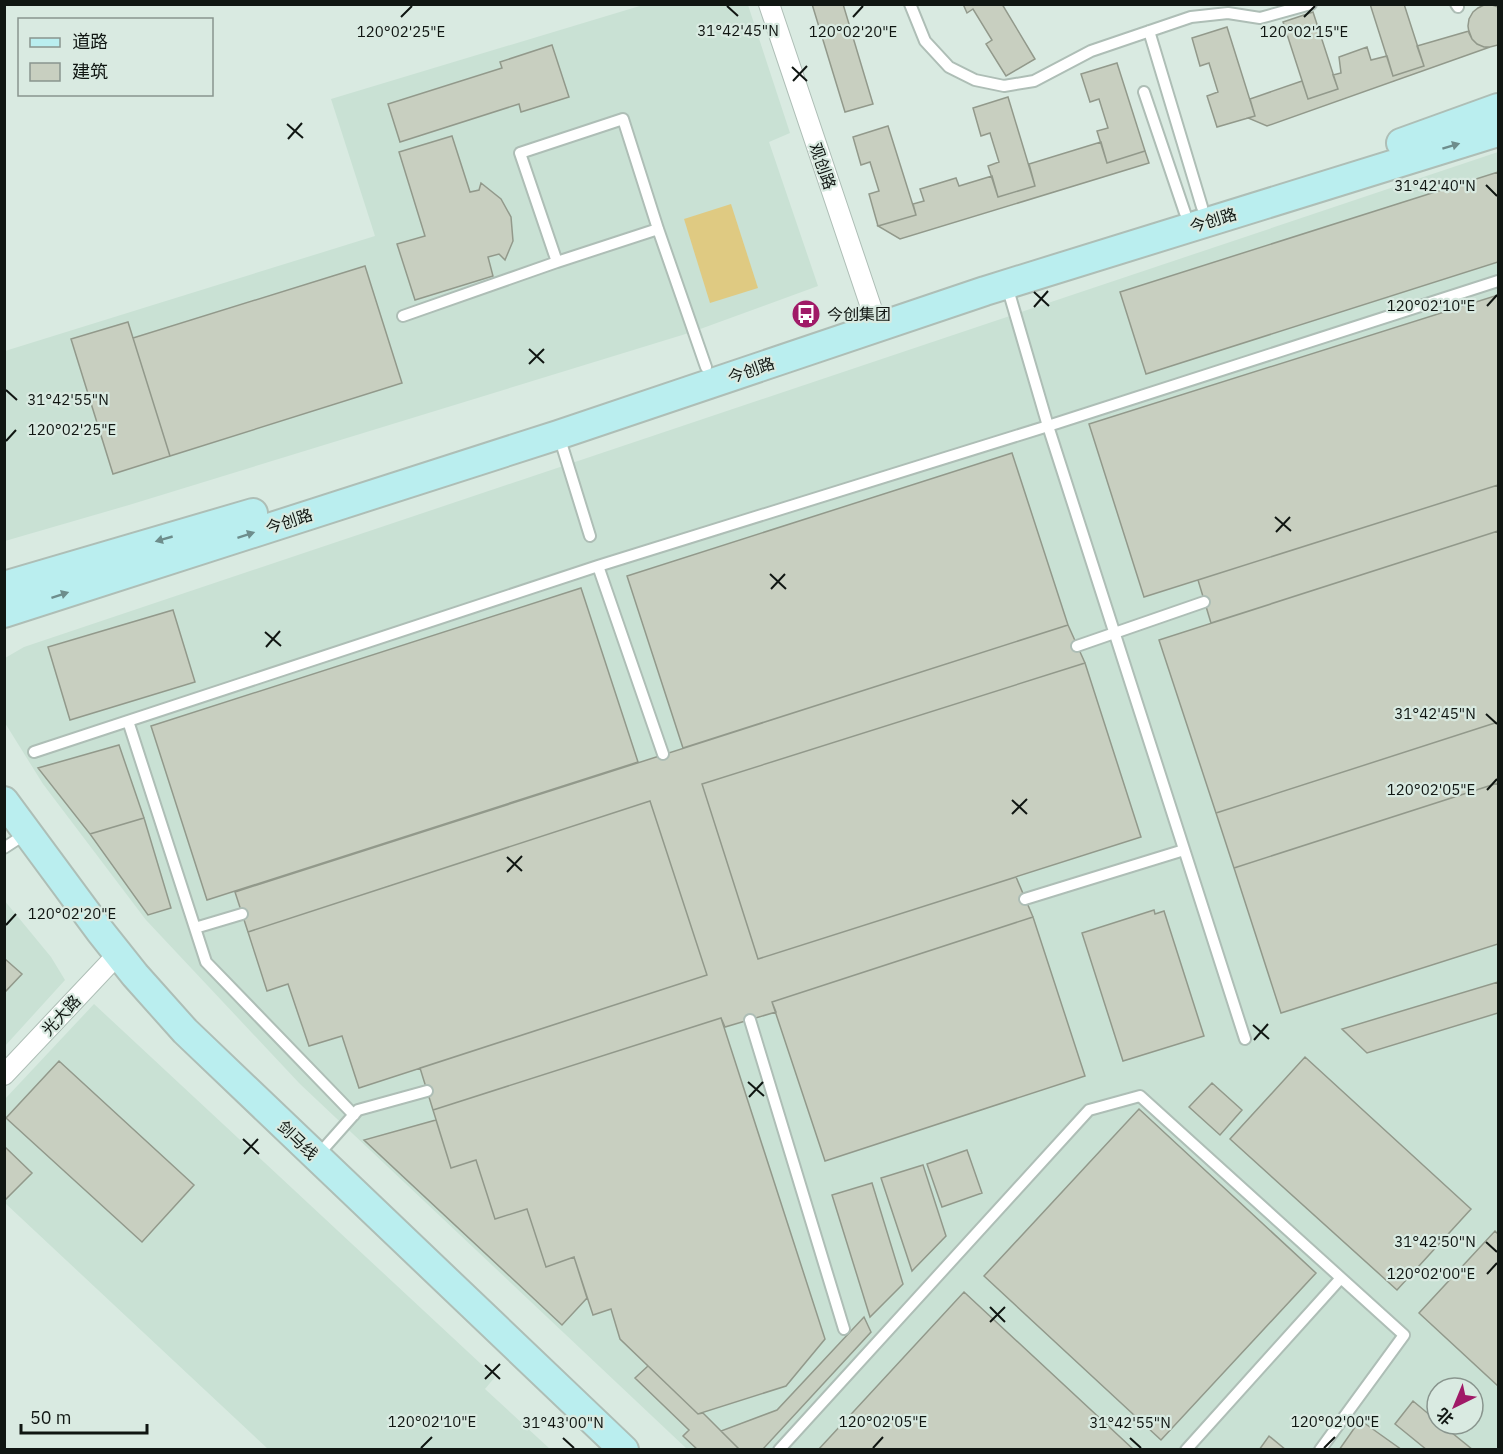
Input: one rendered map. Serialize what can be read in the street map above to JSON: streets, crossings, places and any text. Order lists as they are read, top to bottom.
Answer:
{
  "streets": {
    "main road": ["今创路", "剑马线"],
    "street": ["观创路", "光大路"]
  },
  "crossings": [
    ["观创路", "今创路"],
    ["光大路", "剑马线"]
  ],
  "places": {
    "bus stop": ["今创集团"]
  },
  "legend": ["道路", "建筑"],
  "scale_bar": "50 m",
  "north": "bottom left",
  "coordinates": [
    "31°42'45\"N",
    "120°02'25\"E",
    "120°02'20\"E",
    "120°02'15\"E",
    "31°42'40\"N",
    "120°02'10\"E",
    "31°42'55\"N",
    "120°02'05\"E",
    "31°42'50\"N",
    "120°02'00\"E",
    "31°43'00\"N"
  ]
}
